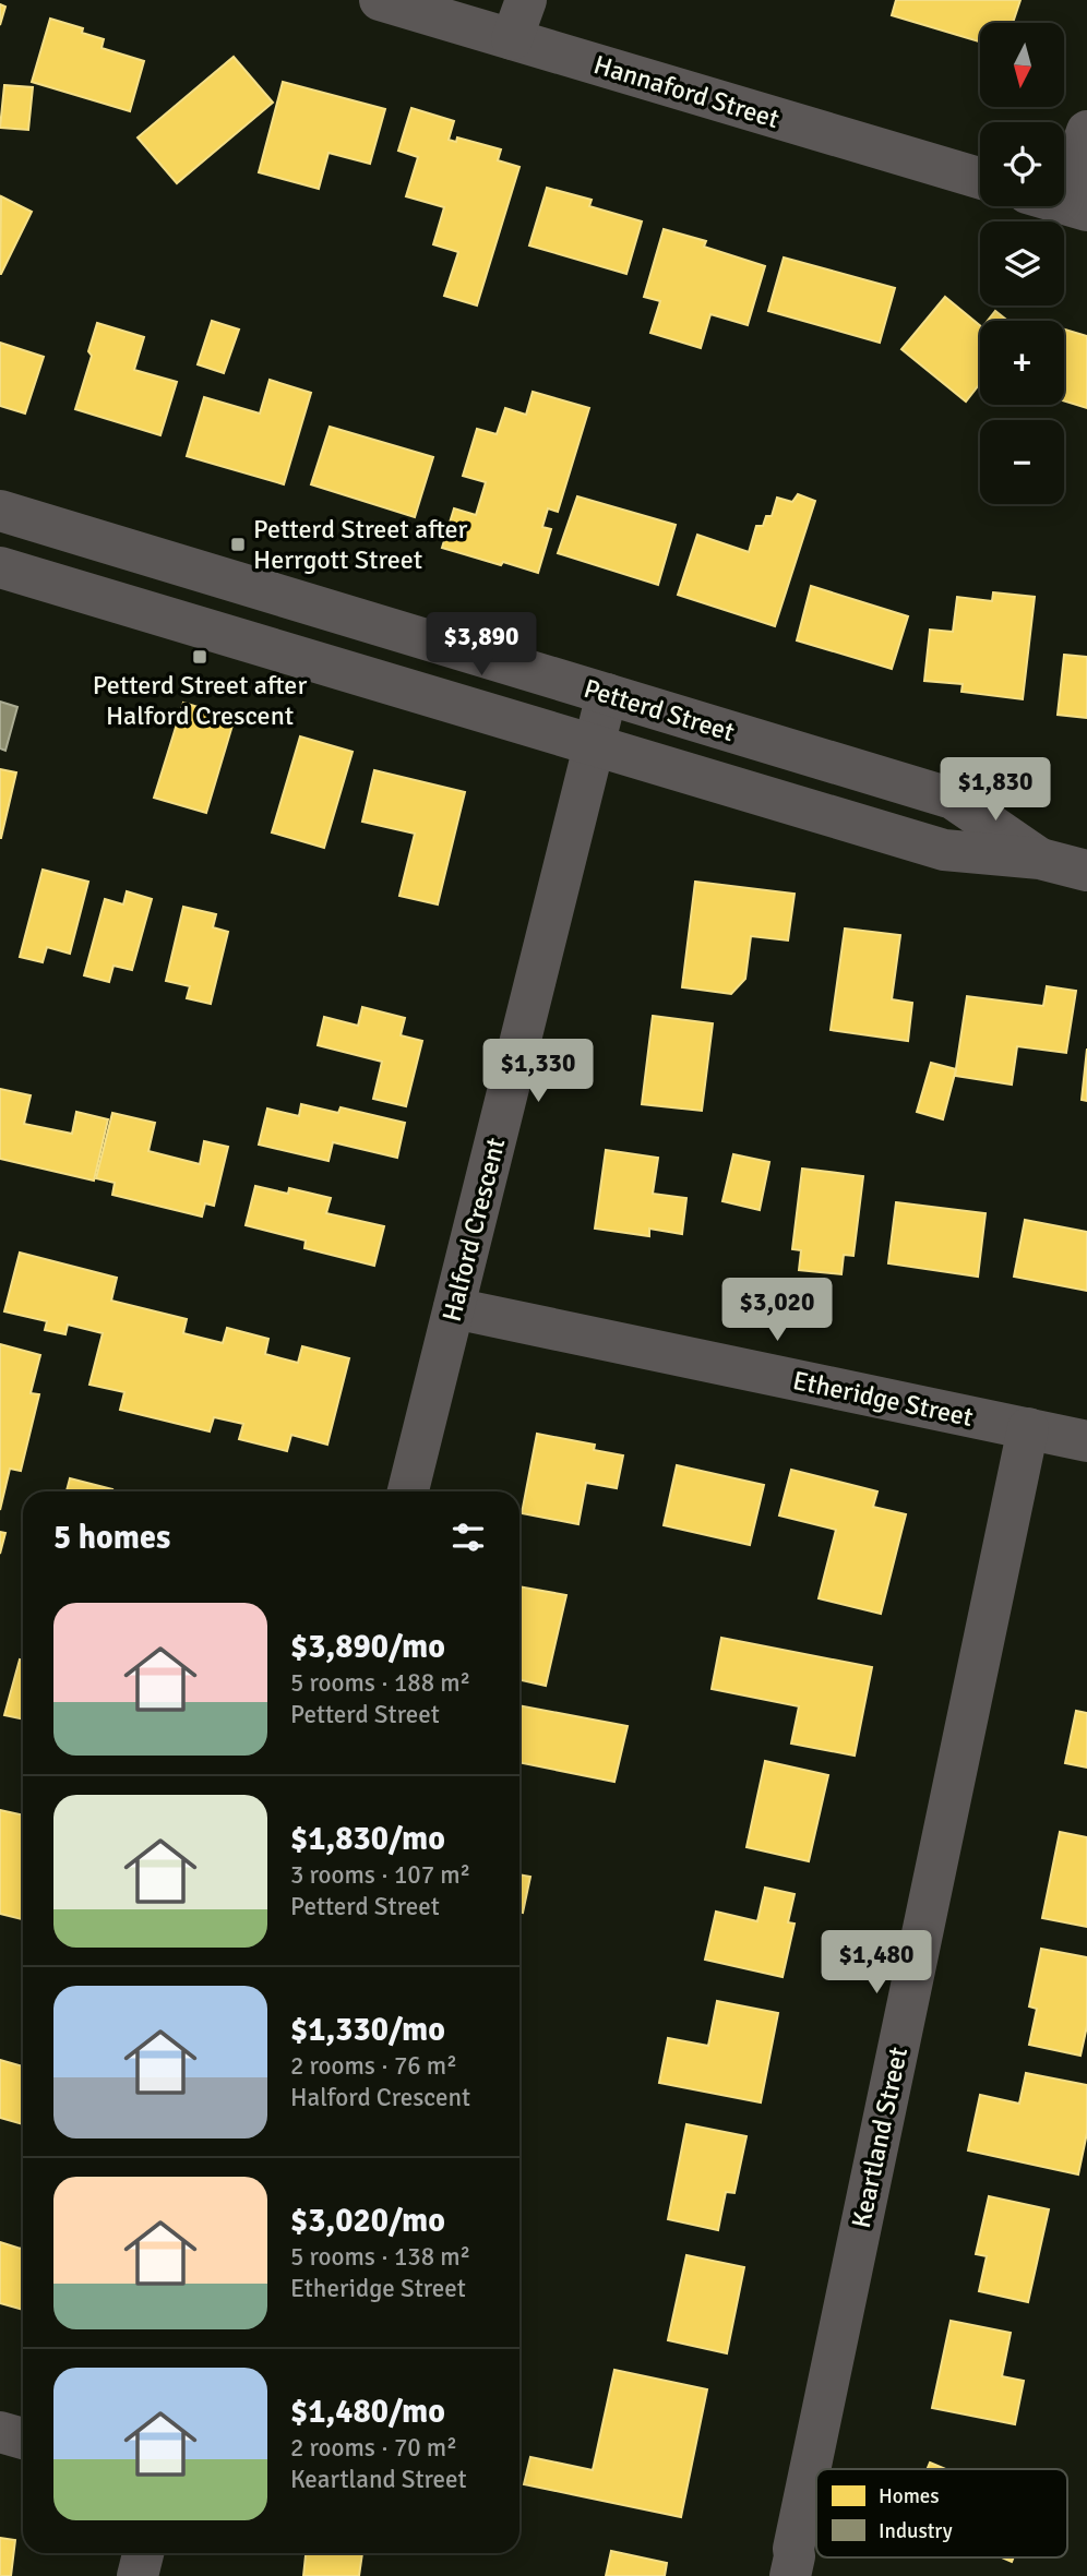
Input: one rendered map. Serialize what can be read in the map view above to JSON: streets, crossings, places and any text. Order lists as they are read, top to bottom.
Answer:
{
  "streets": {
    "street": [
      "Hannaford Street",
      "Petterd Street",
      "Halford Crescent",
      "Etheridge Street",
      "Keartland Street"
    ]
  },
  "crossings": [
    ["Petterd Street", "Halford Crescent"],
    ["Halford Crescent", "Etheridge Street"],
    ["Etheridge Street", "Keartland Street"]
  ],
  "places": {
    "transit": ["Petterd Street after Herrgott Street", "Petterd Street after Halford Crescent"]
  },
  "legend": ["Homes", "Industry"],
  "north": "bottom",
  "page": {
    "map_buttons": ["+", "−"],
    "price": [
      "$3,890",
      "$1,830",
      "$1,330",
      "$3,020",
      "$1,480"
    ],
    "heading": "5 homes",
    "list": [
      {
        "name": "$3,890/mo",
        "note": "5 rooms · 188 m² · Petterd Street"
      },
      {
        "name": "$1,830/mo",
        "note": "3 rooms · 107 m² · Petterd Street"
      },
      {
        "name": "$1,330/mo",
        "note": "2 rooms · 76 m² · Halford Crescent"
      },
      {
        "name": "$3,020/mo",
        "note": "5 rooms · 138 m² · Etheridge Street"
      },
      {
        "name": "$1,480/mo",
        "note": "2 rooms · 70 m² · Keartland Street"
      }
    ]
  }
}
